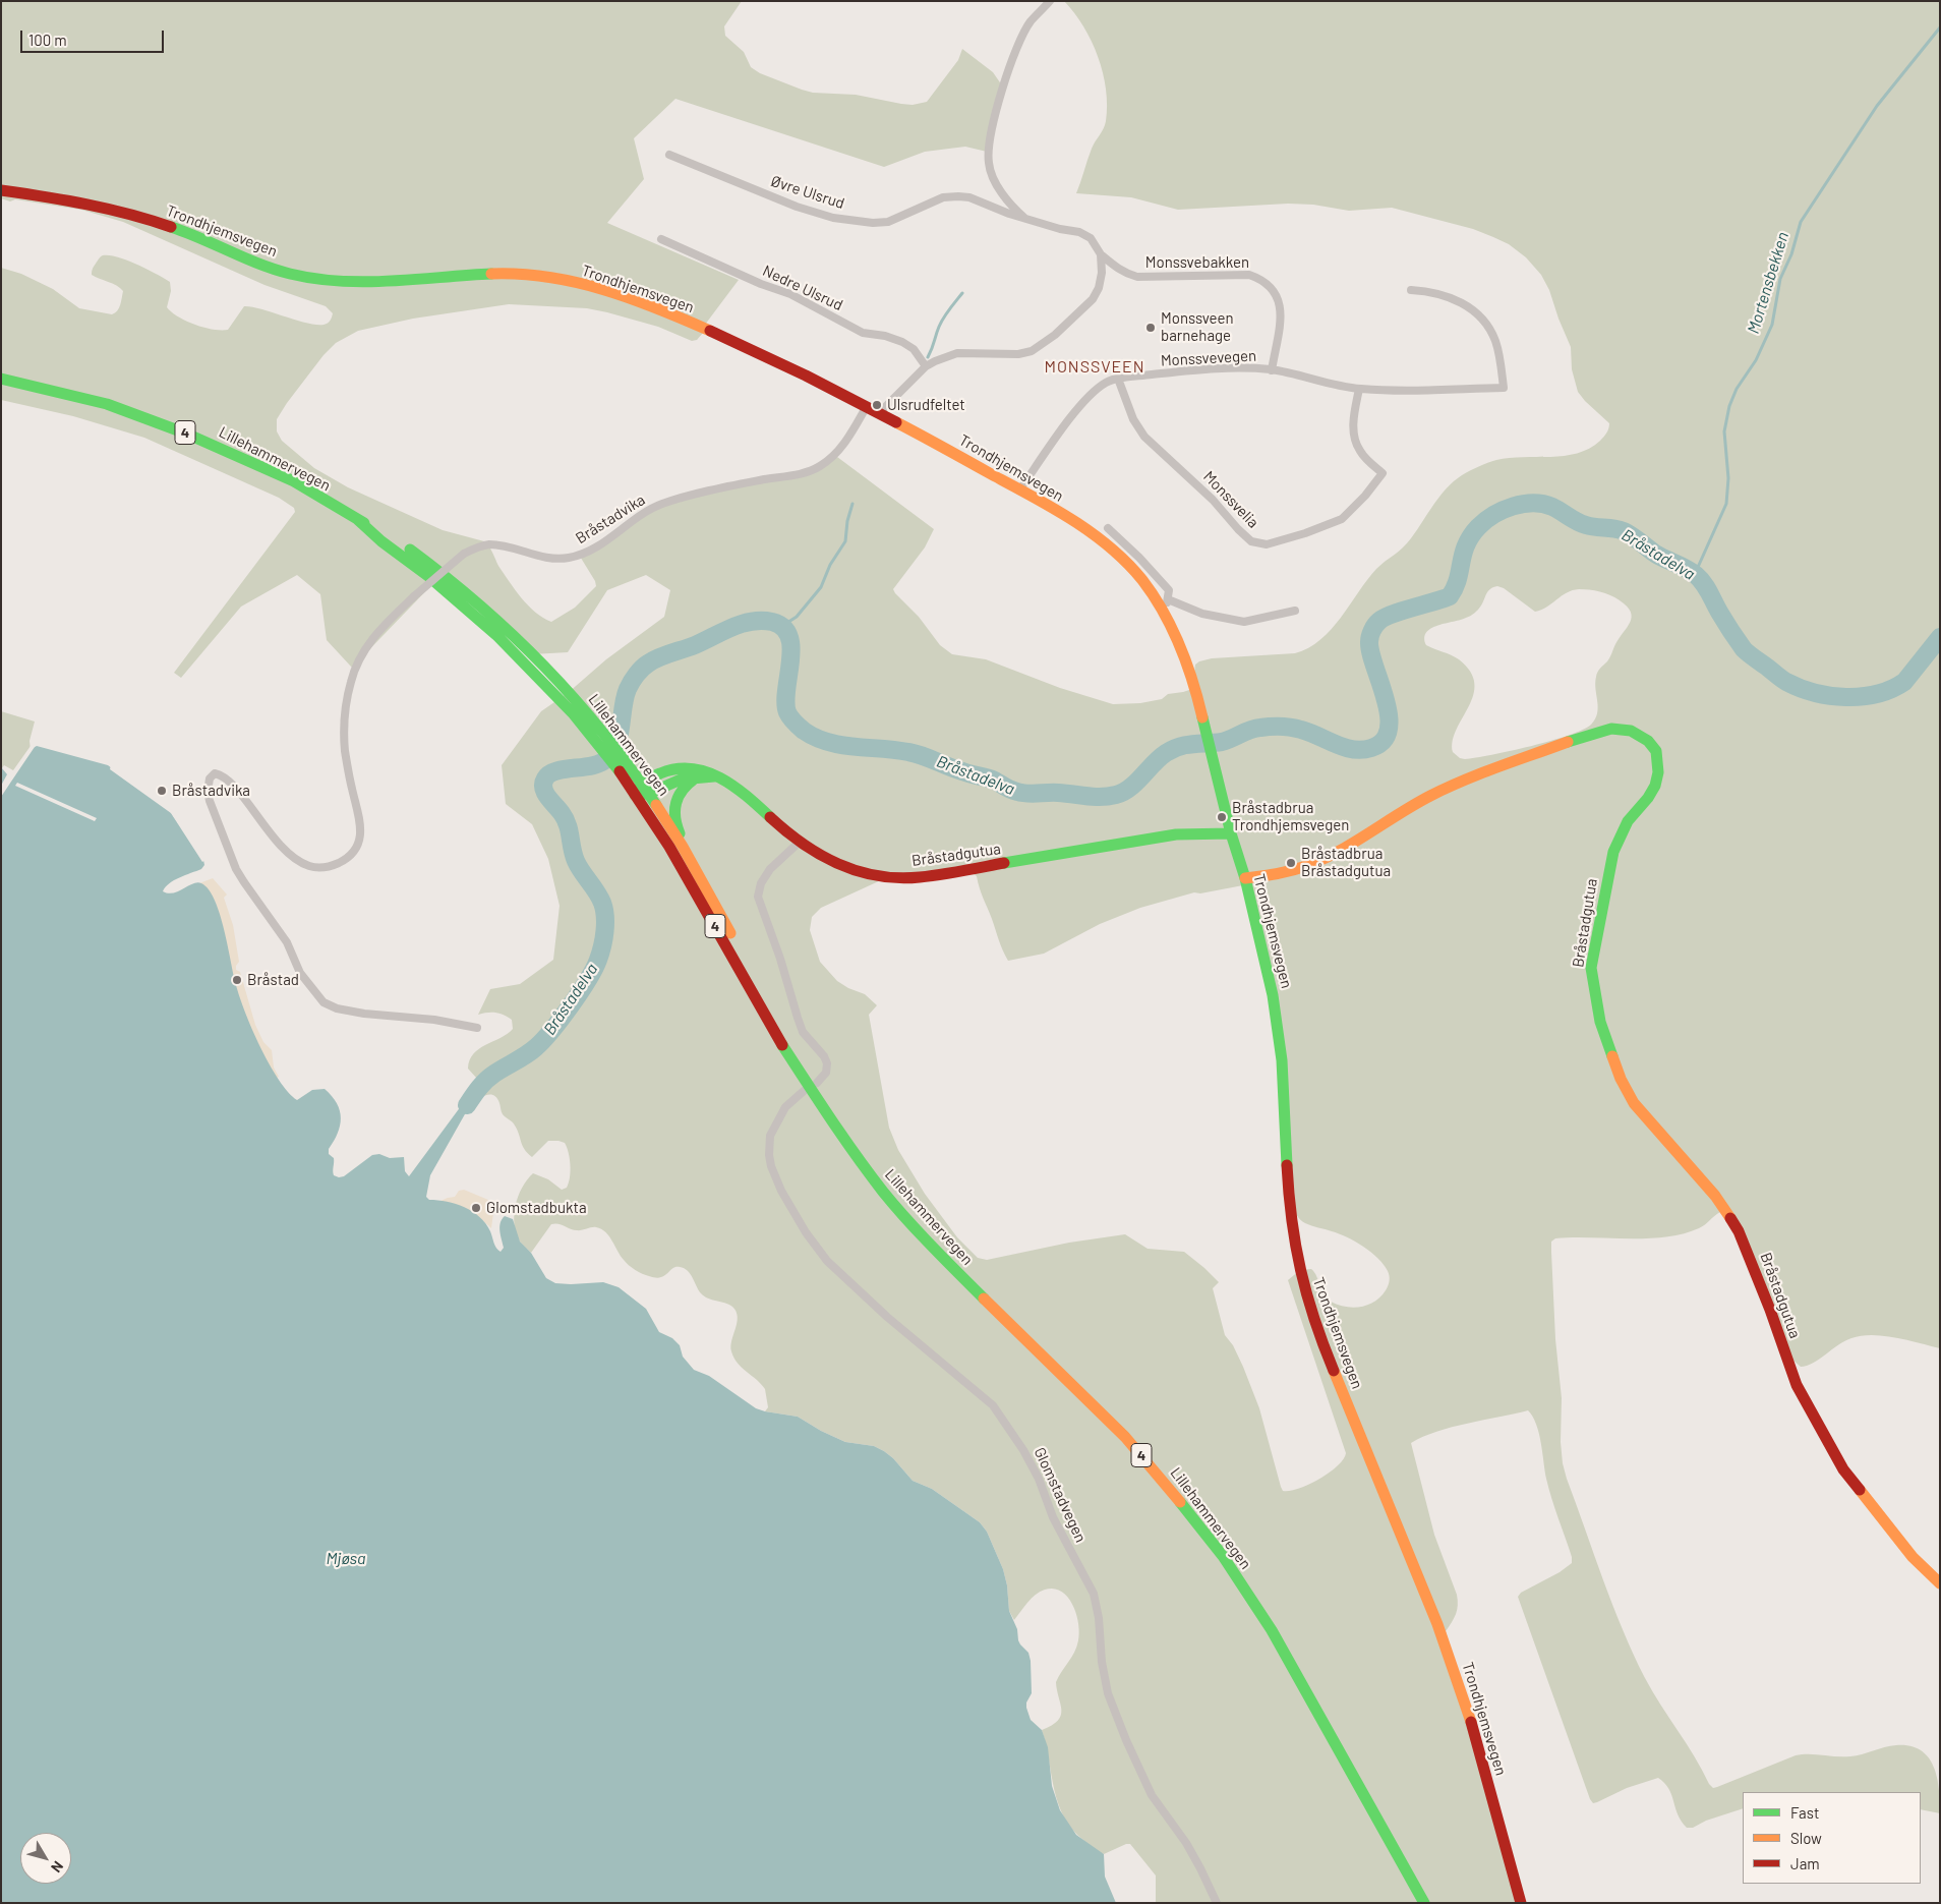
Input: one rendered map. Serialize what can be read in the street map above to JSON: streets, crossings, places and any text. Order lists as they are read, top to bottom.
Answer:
{
  "streets": {
    "main road": [
      "Trondhjemsvegen",
      "4",
      "Lillehammervegen",
      "Bråstadgutua"
    ],
    "street": [
      "Øvre Ulsrud",
      "Monssvebakken",
      "Nedre Ulsrud",
      "Monssvevegen",
      "Monssvelia",
      "Bråstadvika",
      "Glomstadvegen"
    ]
  },
  "crossings": [
    ["Øvre Ulsrud", "Monssvebakken"],
    ["Trondhjemsvegen", "Monssvevegen"],
    ["Trondhjemsvegen", "Bråstadvika"],
    ["Trondhjemsvegen", "Bråstadgutua"],
    ["Monssvebakken", "Monssvevegen"],
    ["Monssvevegen", "Monssvelia"],
    ["Lillehammervegen", "Bråstadgutua"]
  ],
  "districts": ["MONSSVEEN"],
  "water": ["Mortensbekken", "Bråstadelva", "Mjøsa"],
  "places": [
    "Monssveen barnehage",
    "Ulsrudfeltet",
    "Bråstadvika",
    "Bråstadbrua Trondhjemsvegen",
    "Bråstadbrua Bråstadgutua",
    "Bråstad",
    "Glomstadbukta"
  ],
  "legend": ["Fast", "Slow", "Jam"],
  "scale_bar": "100 m",
  "north": "bottom right"
}
